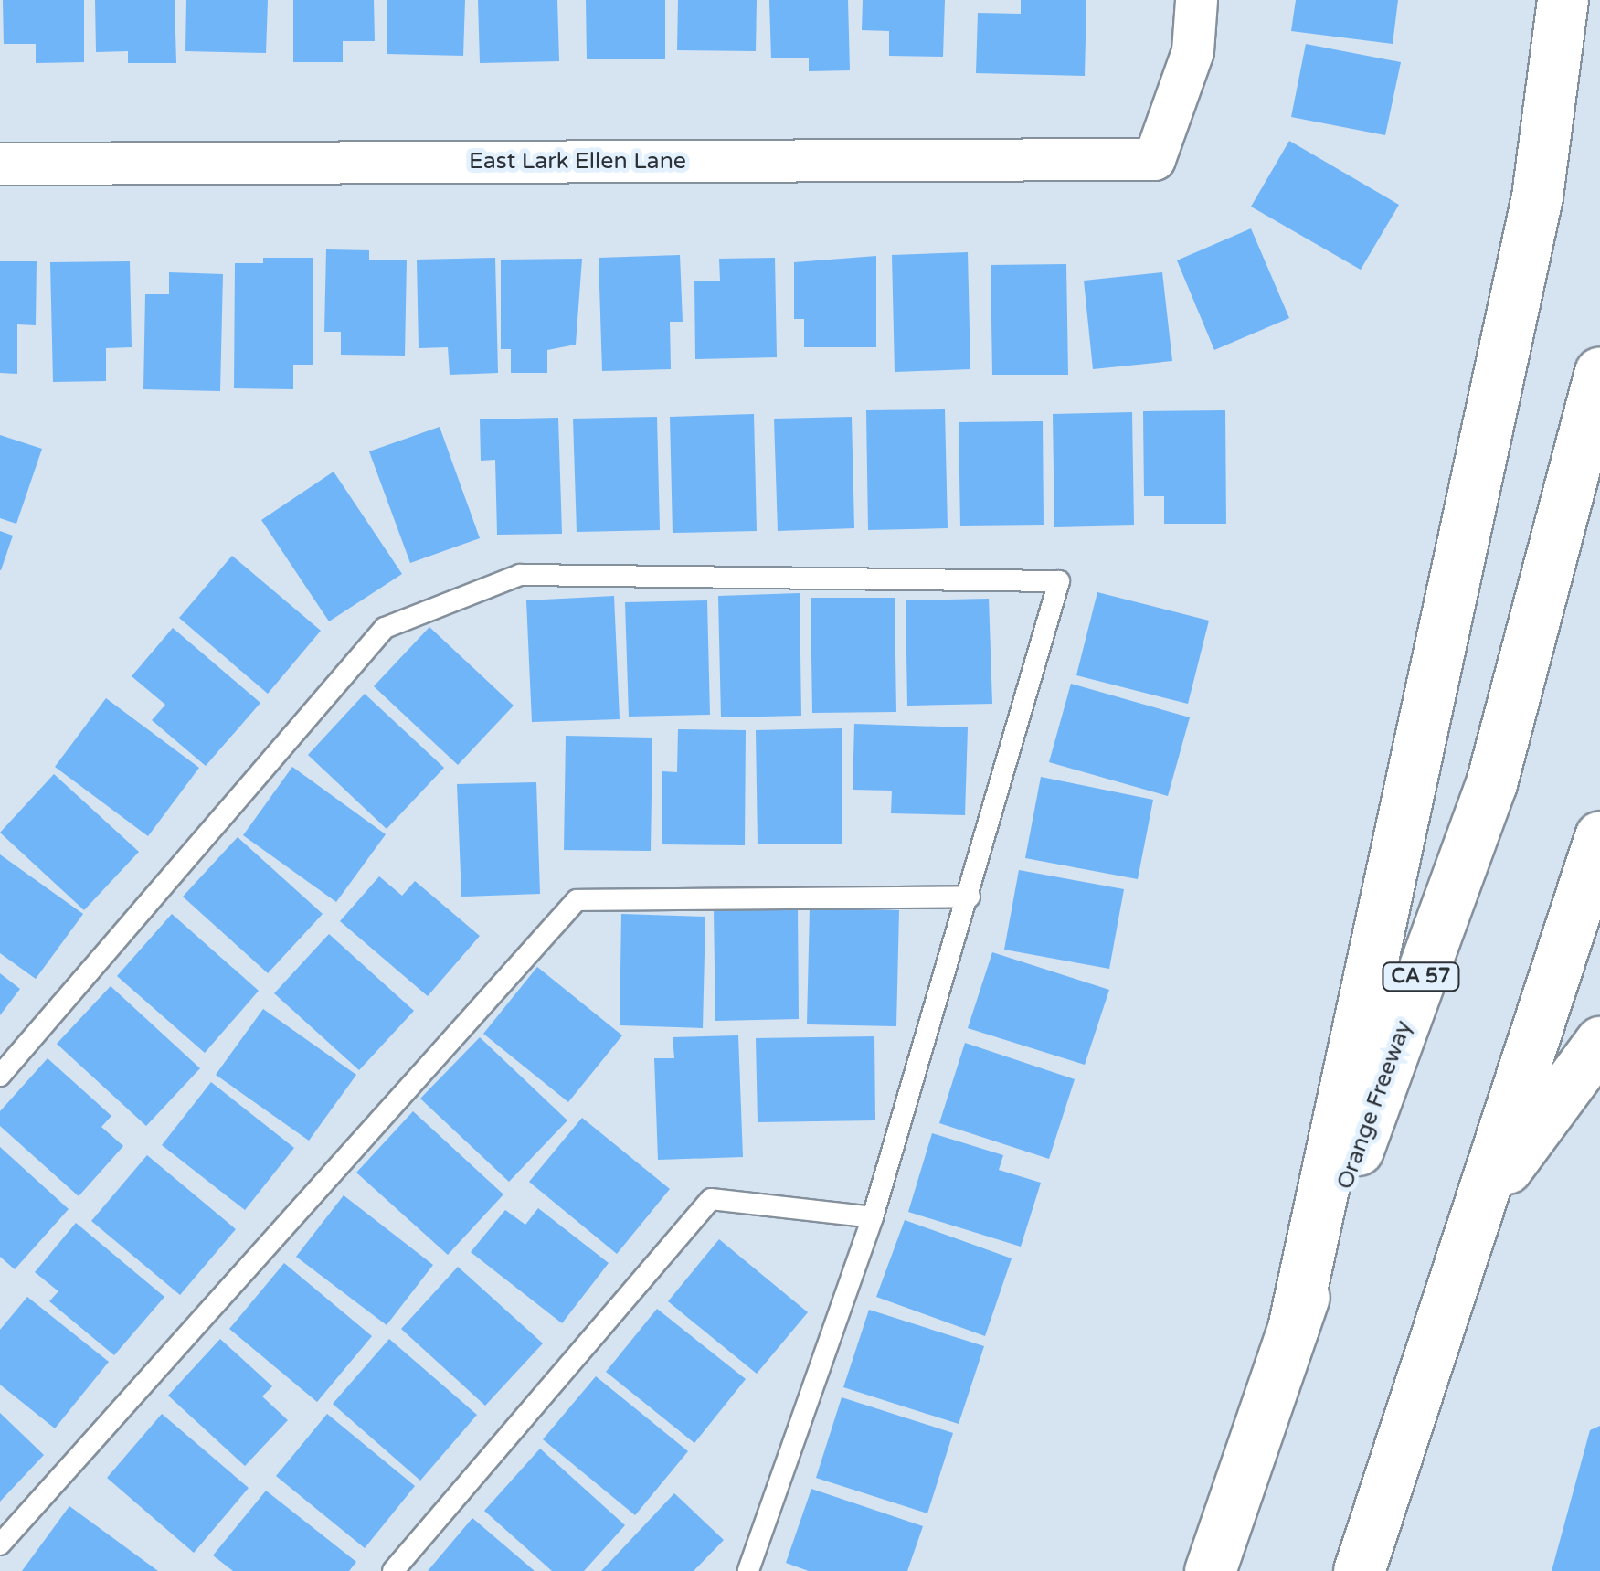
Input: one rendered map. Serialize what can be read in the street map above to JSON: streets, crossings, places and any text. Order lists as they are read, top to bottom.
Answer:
{
  "streets": {
    "highway": ["CA 57", "Orange Freeway"],
    "street": ["East Lark Ellen Lane"]
  }
}
